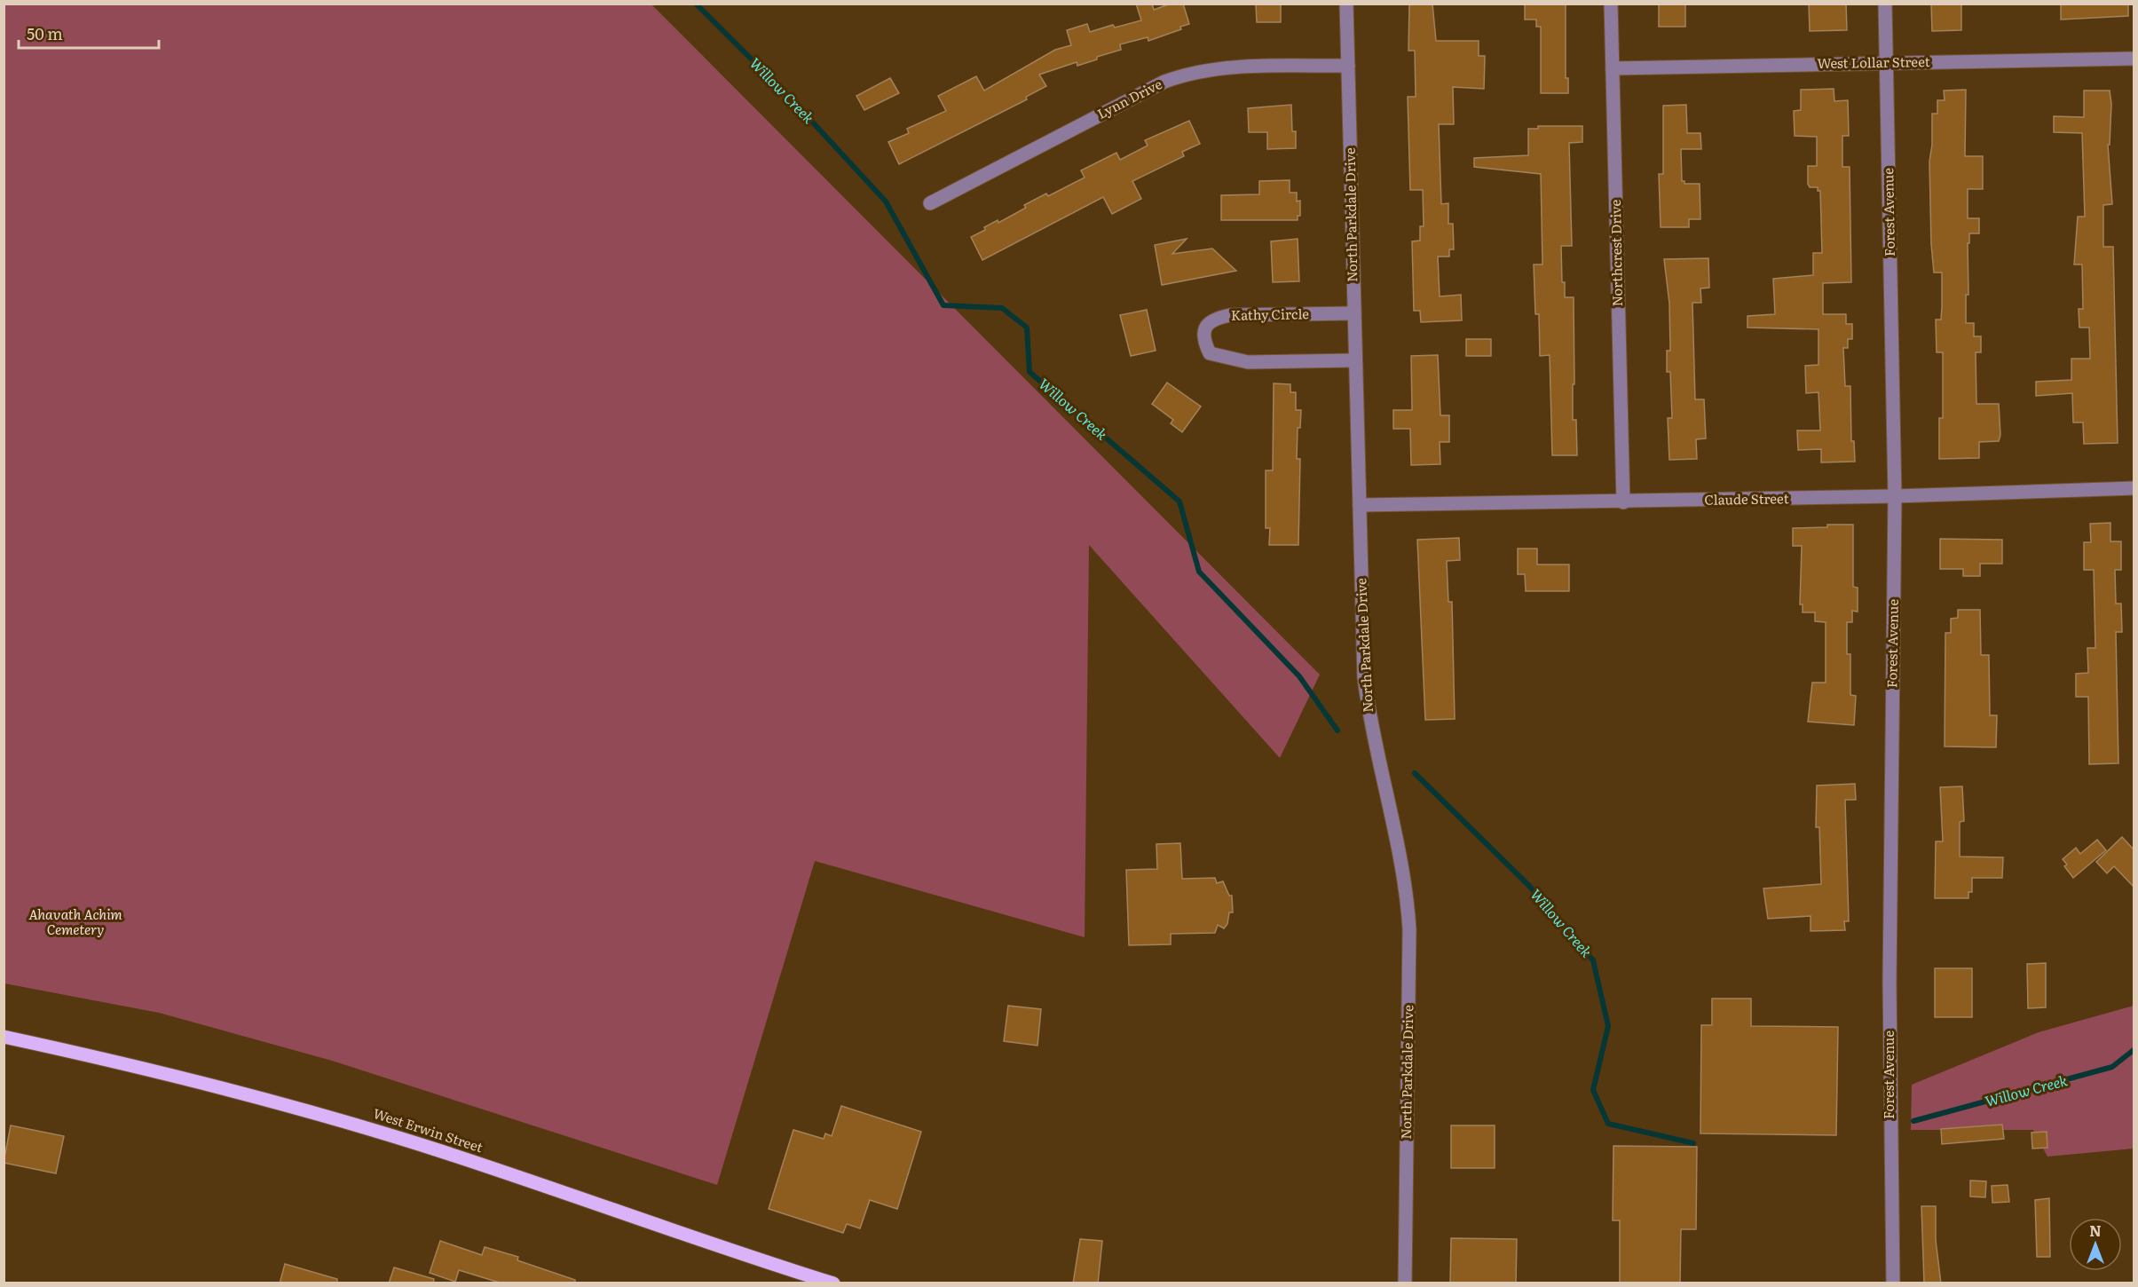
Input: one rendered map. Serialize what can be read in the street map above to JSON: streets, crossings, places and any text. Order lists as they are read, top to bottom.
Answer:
{
  "streets": {
    "main road": ["West Erwin Street"],
    "street": [
      "West Lollar Street",
      "Lynn Drive",
      "Forest Avenue",
      "North Parkdale Drive",
      "Northcrest Drive",
      "Kathy Circle",
      "Claude Street"
    ]
  },
  "crossings": [
    ["West Lollar Street", "Forest Avenue"],
    ["West Lollar Street", "Northcrest Drive"],
    ["Lynn Drive", "North Parkdale Drive"],
    ["Forest Avenue", "Claude Street"],
    ["North Parkdale Drive", "Kathy Circle"],
    ["North Parkdale Drive", "Claude Street"],
    ["Northcrest Drive", "Claude Street"]
  ],
  "water": ["Willow Creek"],
  "parks": ["Ahavath Achim Cemetery"],
  "scale_bar": "50 m",
  "north": "top"
}
